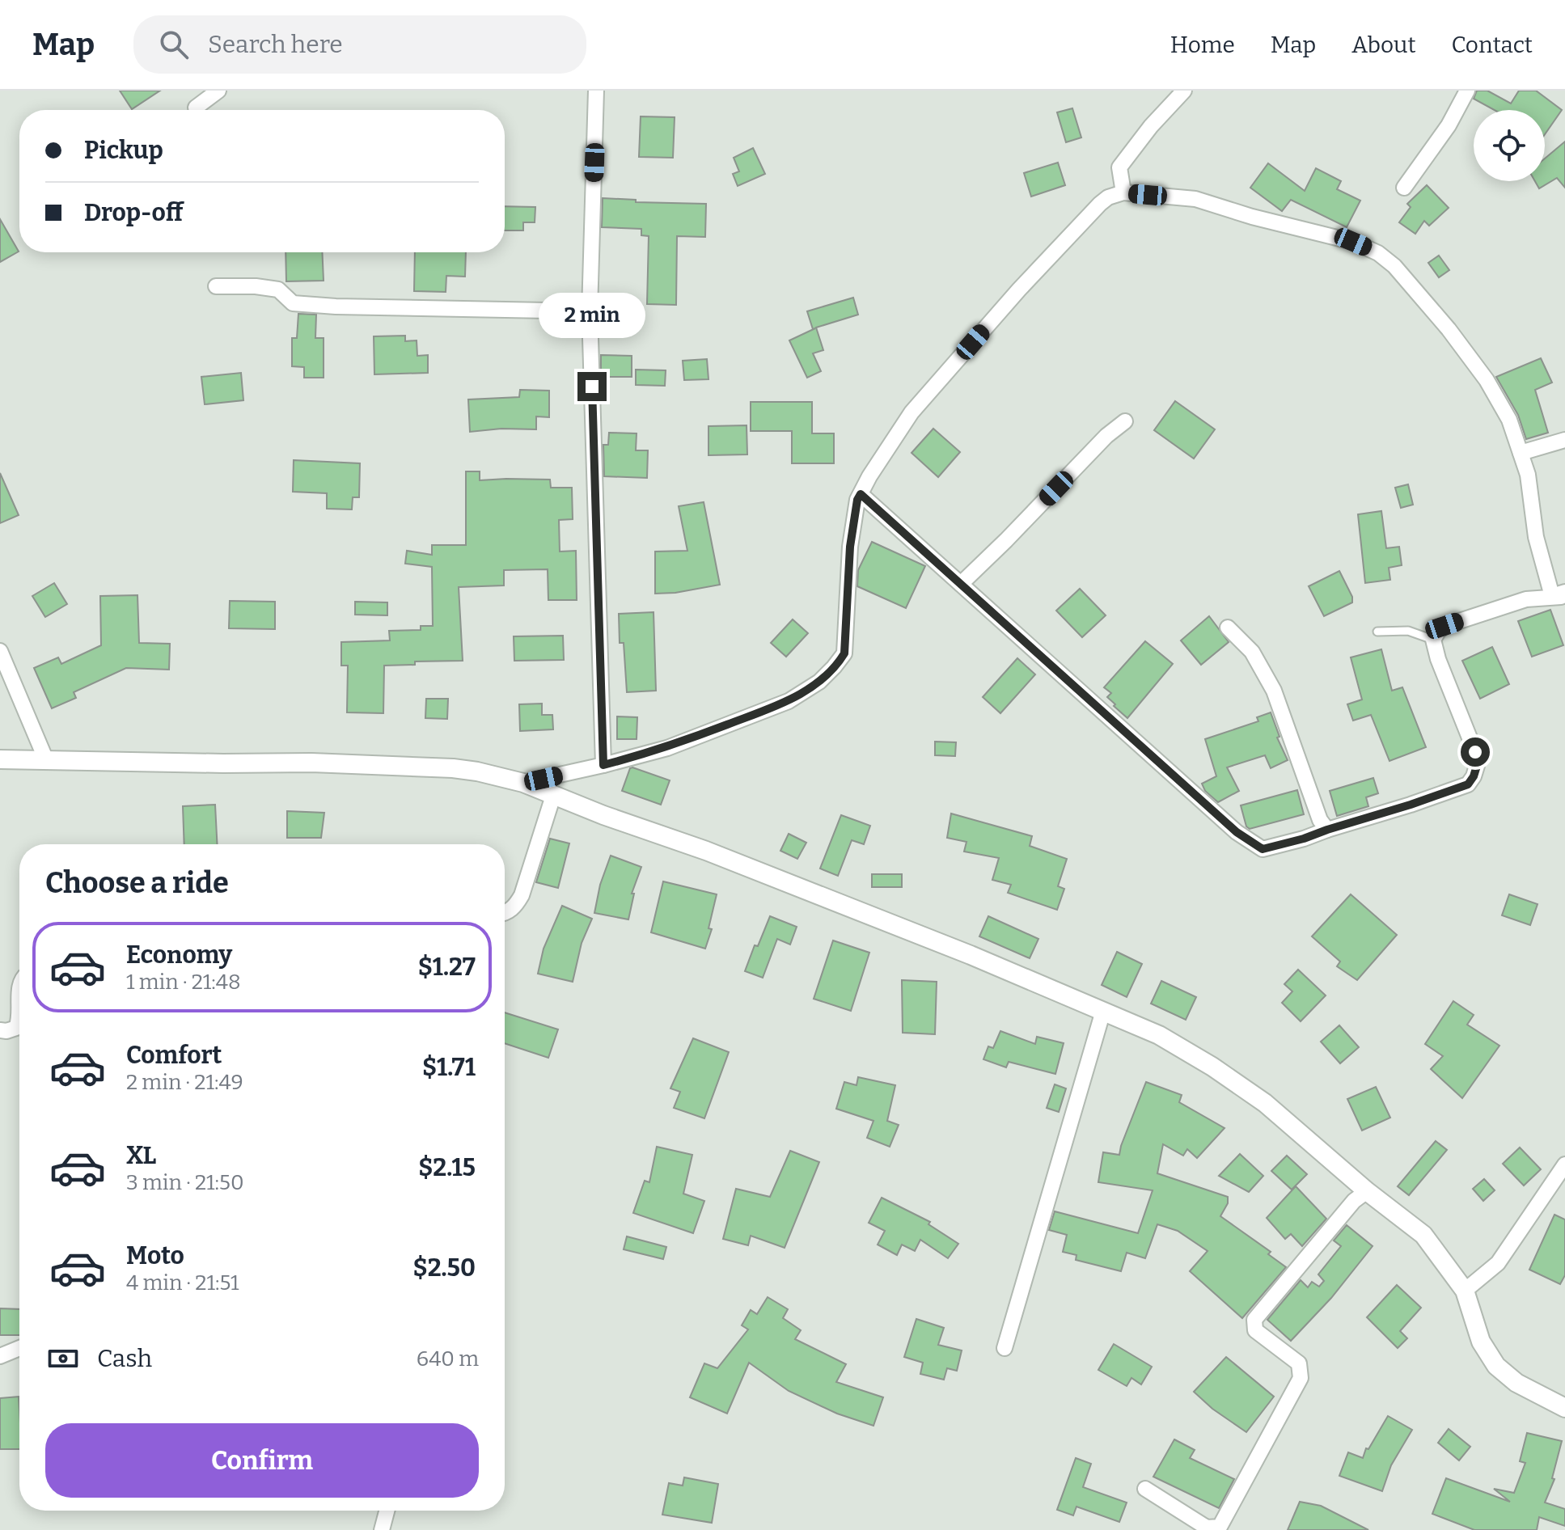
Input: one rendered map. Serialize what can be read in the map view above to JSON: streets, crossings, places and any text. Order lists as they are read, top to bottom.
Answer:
{
  "page": {
    "header": "Map",
    "search": "Search here",
    "nav": [
      "Home",
      "Map",
      "About",
      "Contact"
    ],
    "banner": ["Pickup", "Drop-off"],
    "bubble": "2 min",
    "heading": "Choose a ride",
    "list": [
      {
        "name": "Economy",
        "note": "1 min · 21:48",
        "value": "$1.27"
      },
      {
        "name": "Comfort",
        "note": "2 min · 21:49",
        "value": "$1.71"
      },
      {
        "name": "XL",
        "note": "3 min · 21:50",
        "value": "$2.15"
      },
      {
        "name": "Moto",
        "note": "4 min · 21:51",
        "value": "$2.50"
      }
    ],
    "pay": ["Cash", "640 m"],
    "buttons": "Confirm"
  }
}
